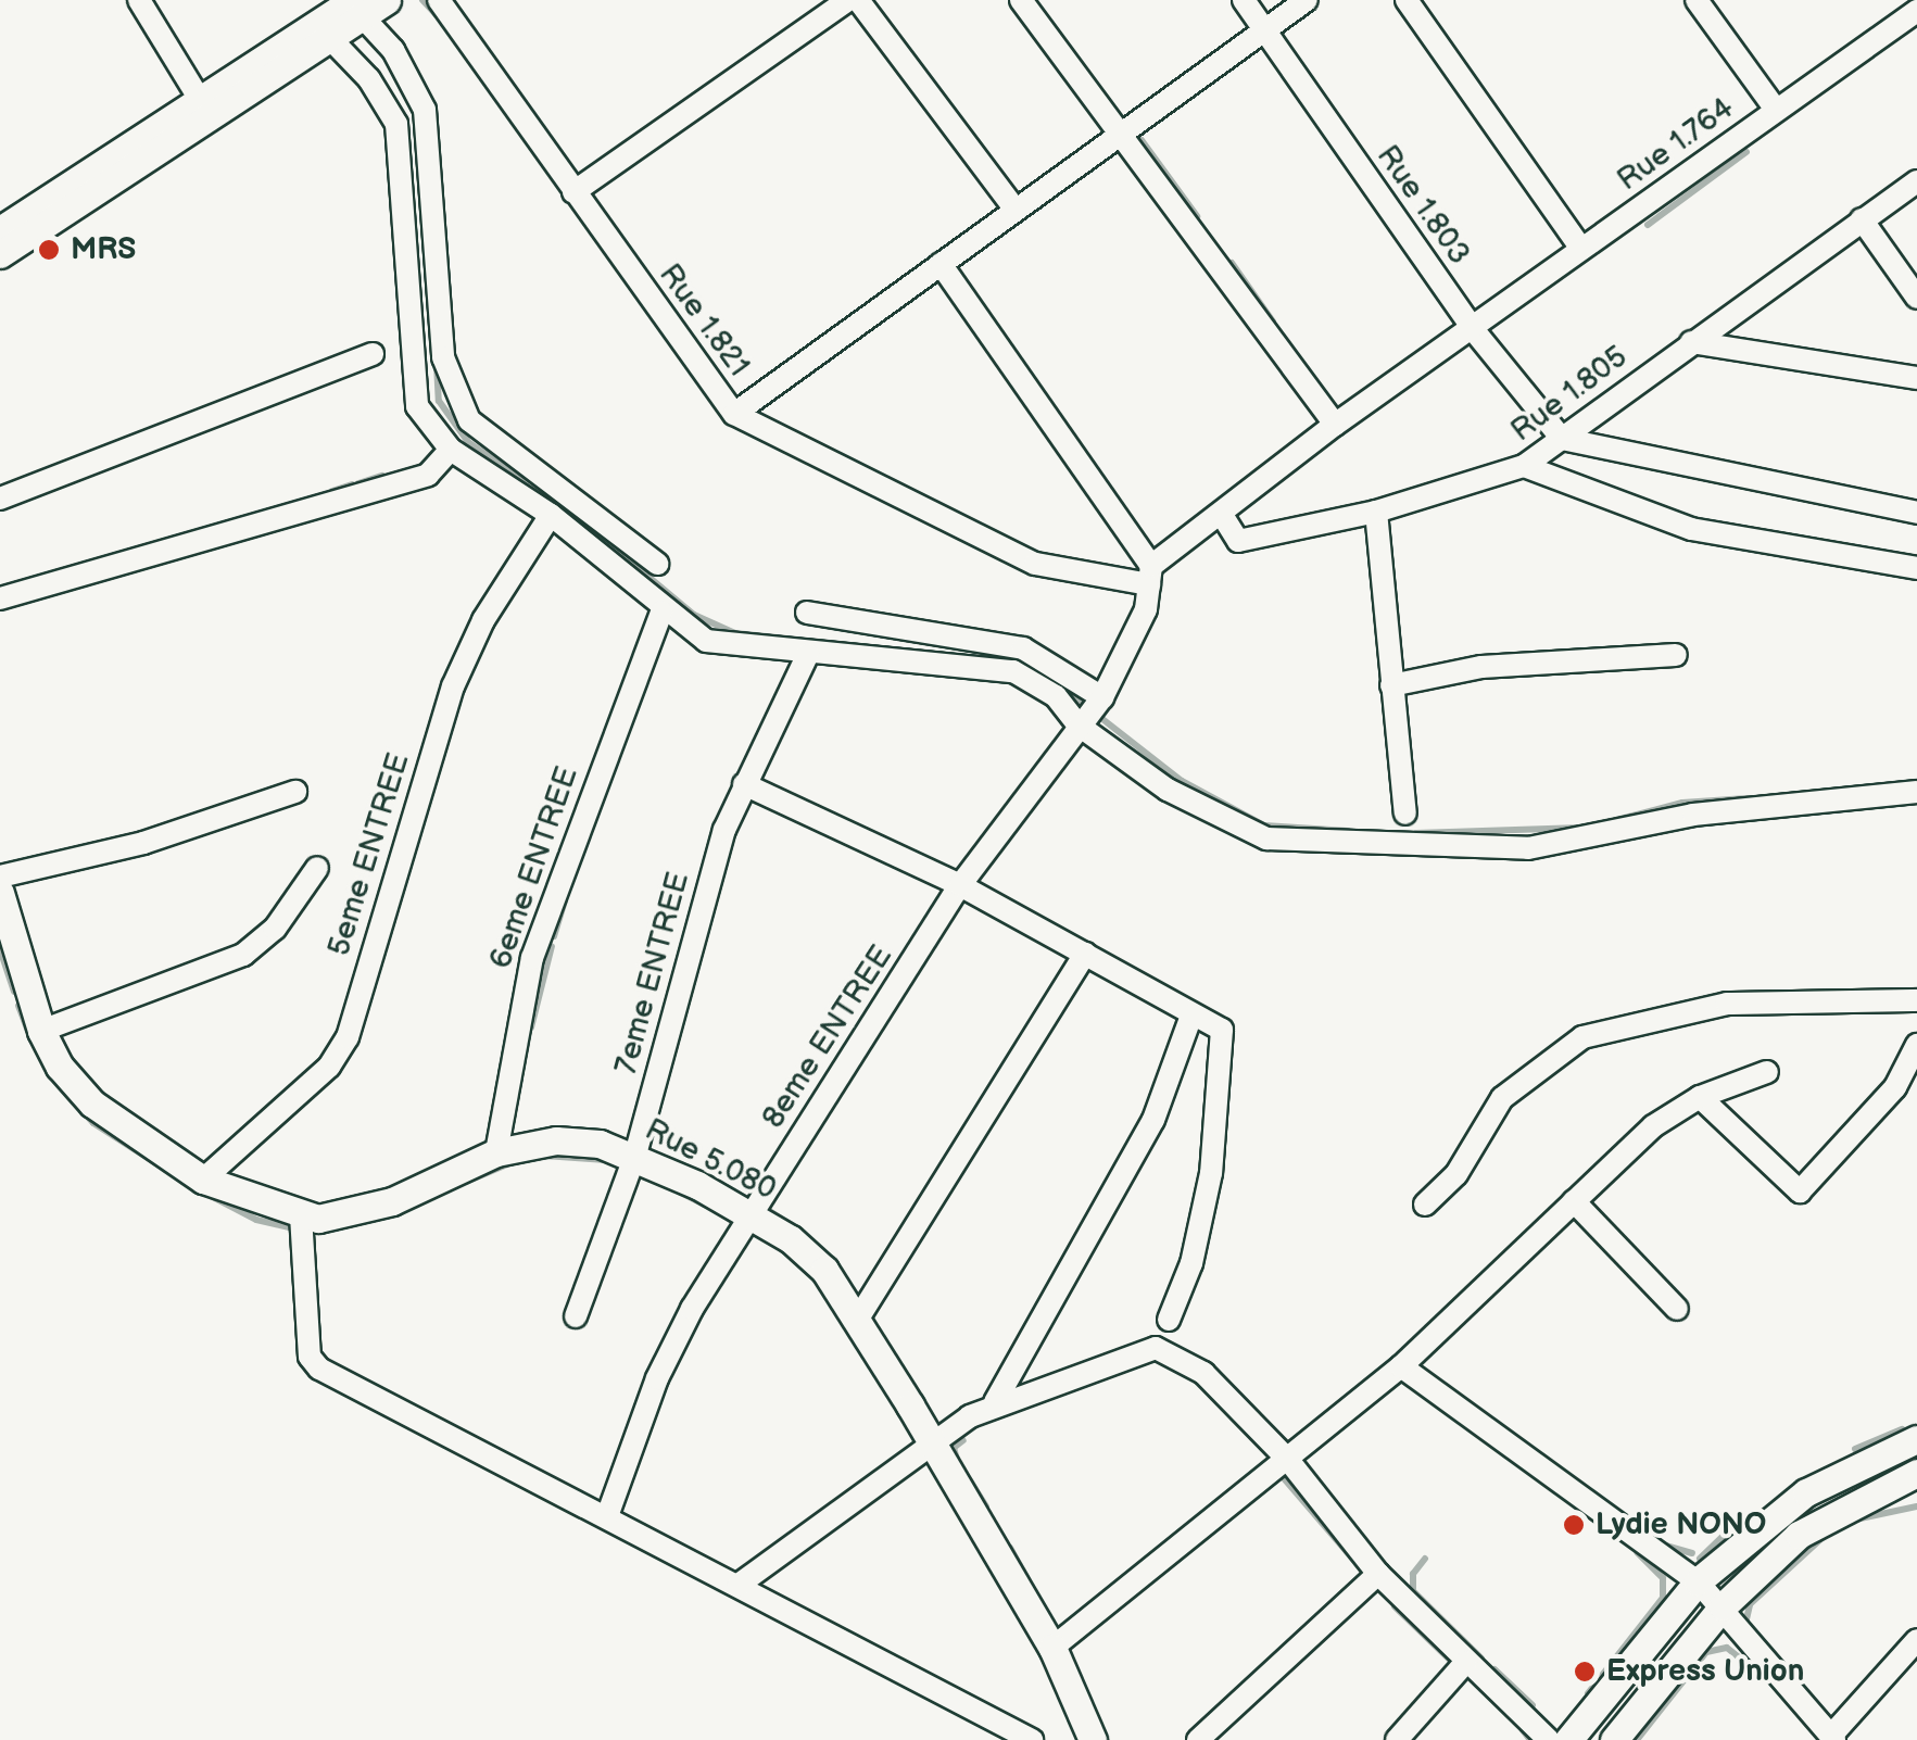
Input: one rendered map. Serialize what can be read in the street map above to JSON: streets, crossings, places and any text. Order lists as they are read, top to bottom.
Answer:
{
  "streets": {
    "main road": ["Rue 5.080"],
    "street": [
      "Rue 1.764",
      "Rue 1.803",
      "Rue 1.821",
      "Rue 1.805",
      "5eme ENTREE",
      "6eme ENTREE",
      "7eme ENTREE",
      "8eme ENTREE"
    ]
  },
  "crossings": [
    ["Rue 1.764", "Rue 1.803"],
    ["Rue 1.764", "Rue 1.821"],
    ["Rue 1.764", "Rue 1.805"],
    ["Rue 1.764", "8eme ENTREE"],
    ["Rue 1.803", "Rue 1.805"],
    ["Rue 1.821", "8eme ENTREE"],
    ["5eme ENTREE", "Rue 5.080"],
    ["6eme ENTREE", "Rue 5.080"],
    ["7eme ENTREE", "Rue 5.080"],
    ["8eme ENTREE", "Rue 5.080"]
  ],
  "places": ["MRS", "Lydie NONO", "Express Union"]
}
